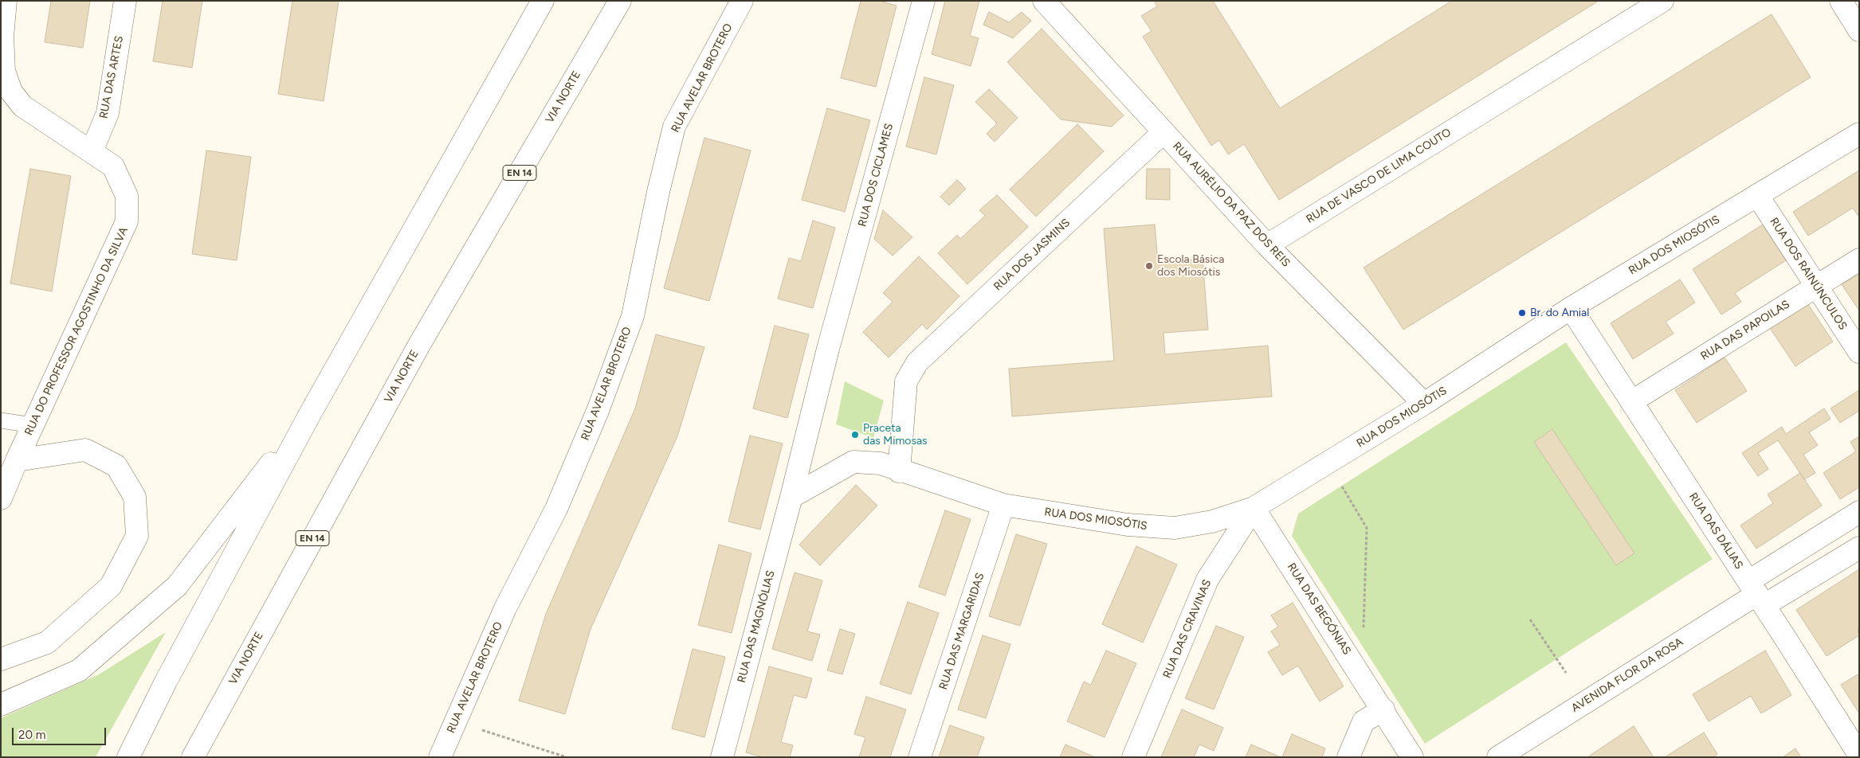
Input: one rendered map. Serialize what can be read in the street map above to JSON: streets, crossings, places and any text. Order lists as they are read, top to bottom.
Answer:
{
  "streets": {
    "main road": [
      "RUA DAS ARTES",
      "RUA AVELAR BROTERO",
      "VIA NORTE",
      "EN 14",
      "RUA DOS CICLAMES",
      "RUA DE VASCO DE LIMA COUTO",
      "RUA AURÉLIO DA PAZ DOS REIS",
      "RUA DOS MIOSÓTIS",
      "RUA DOS JASMINS",
      "RUA DOS RAINÚNCULOS",
      "RUA DAS PAPOILAS",
      "RUA DO PROFESSOR AGOSTINHO DA SILVA",
      "RUA DAS DÁLIAS",
      "RUA DAS BEGÓNIAS",
      "RUA DAS MAGNÓLIAS",
      "RUA DAS CRAVINAS",
      "RUA DAS MARGARIDAS",
      "AVENIDA FLOR DA ROSA"
    ]
  },
  "crossings": [
    ["RUA DAS ARTES", "RUA DO PROFESSOR AGOSTINHO DA SILVA"],
    ["RUA DOS CICLAMES", "RUA DAS MAGNÓLIAS"],
    ["RUA DE VASCO DE LIMA COUTO", "RUA AURÉLIO DA PAZ DOS REIS"],
    ["RUA AURÉLIO DA PAZ DOS REIS", "RUA DOS MIOSÓTIS"],
    ["RUA AURÉLIO DA PAZ DOS REIS", "RUA DOS JASMINS"],
    ["RUA DOS MIOSÓTIS", "RUA DOS JASMINS"],
    ["RUA DOS MIOSÓTIS", "RUA DOS RAINÚNCULOS"],
    ["RUA DOS MIOSÓTIS", "RUA DAS DÁLIAS"],
    ["RUA DOS MIOSÓTIS", "RUA DAS BEGÓNIAS"],
    ["RUA DOS MIOSÓTIS", "RUA DAS CRAVINAS"],
    ["RUA DOS MIOSÓTIS", "RUA DAS MARGARIDAS"],
    ["RUA DOS RAINÚNCULOS", "RUA DAS PAPOILAS"],
    ["RUA DAS PAPOILAS", "RUA DAS DÁLIAS"],
    ["RUA DAS DÁLIAS", "AVENIDA FLOR DA ROSA"],
    ["RUA DAS BEGÓNIAS", "RUA DAS CRAVINAS"]
  ],
  "places": ["Escola Básica dos Miosótis", "Br. do Amial", "Praceta das Mimosas"],
  "scale_bar": "20 m"
}
